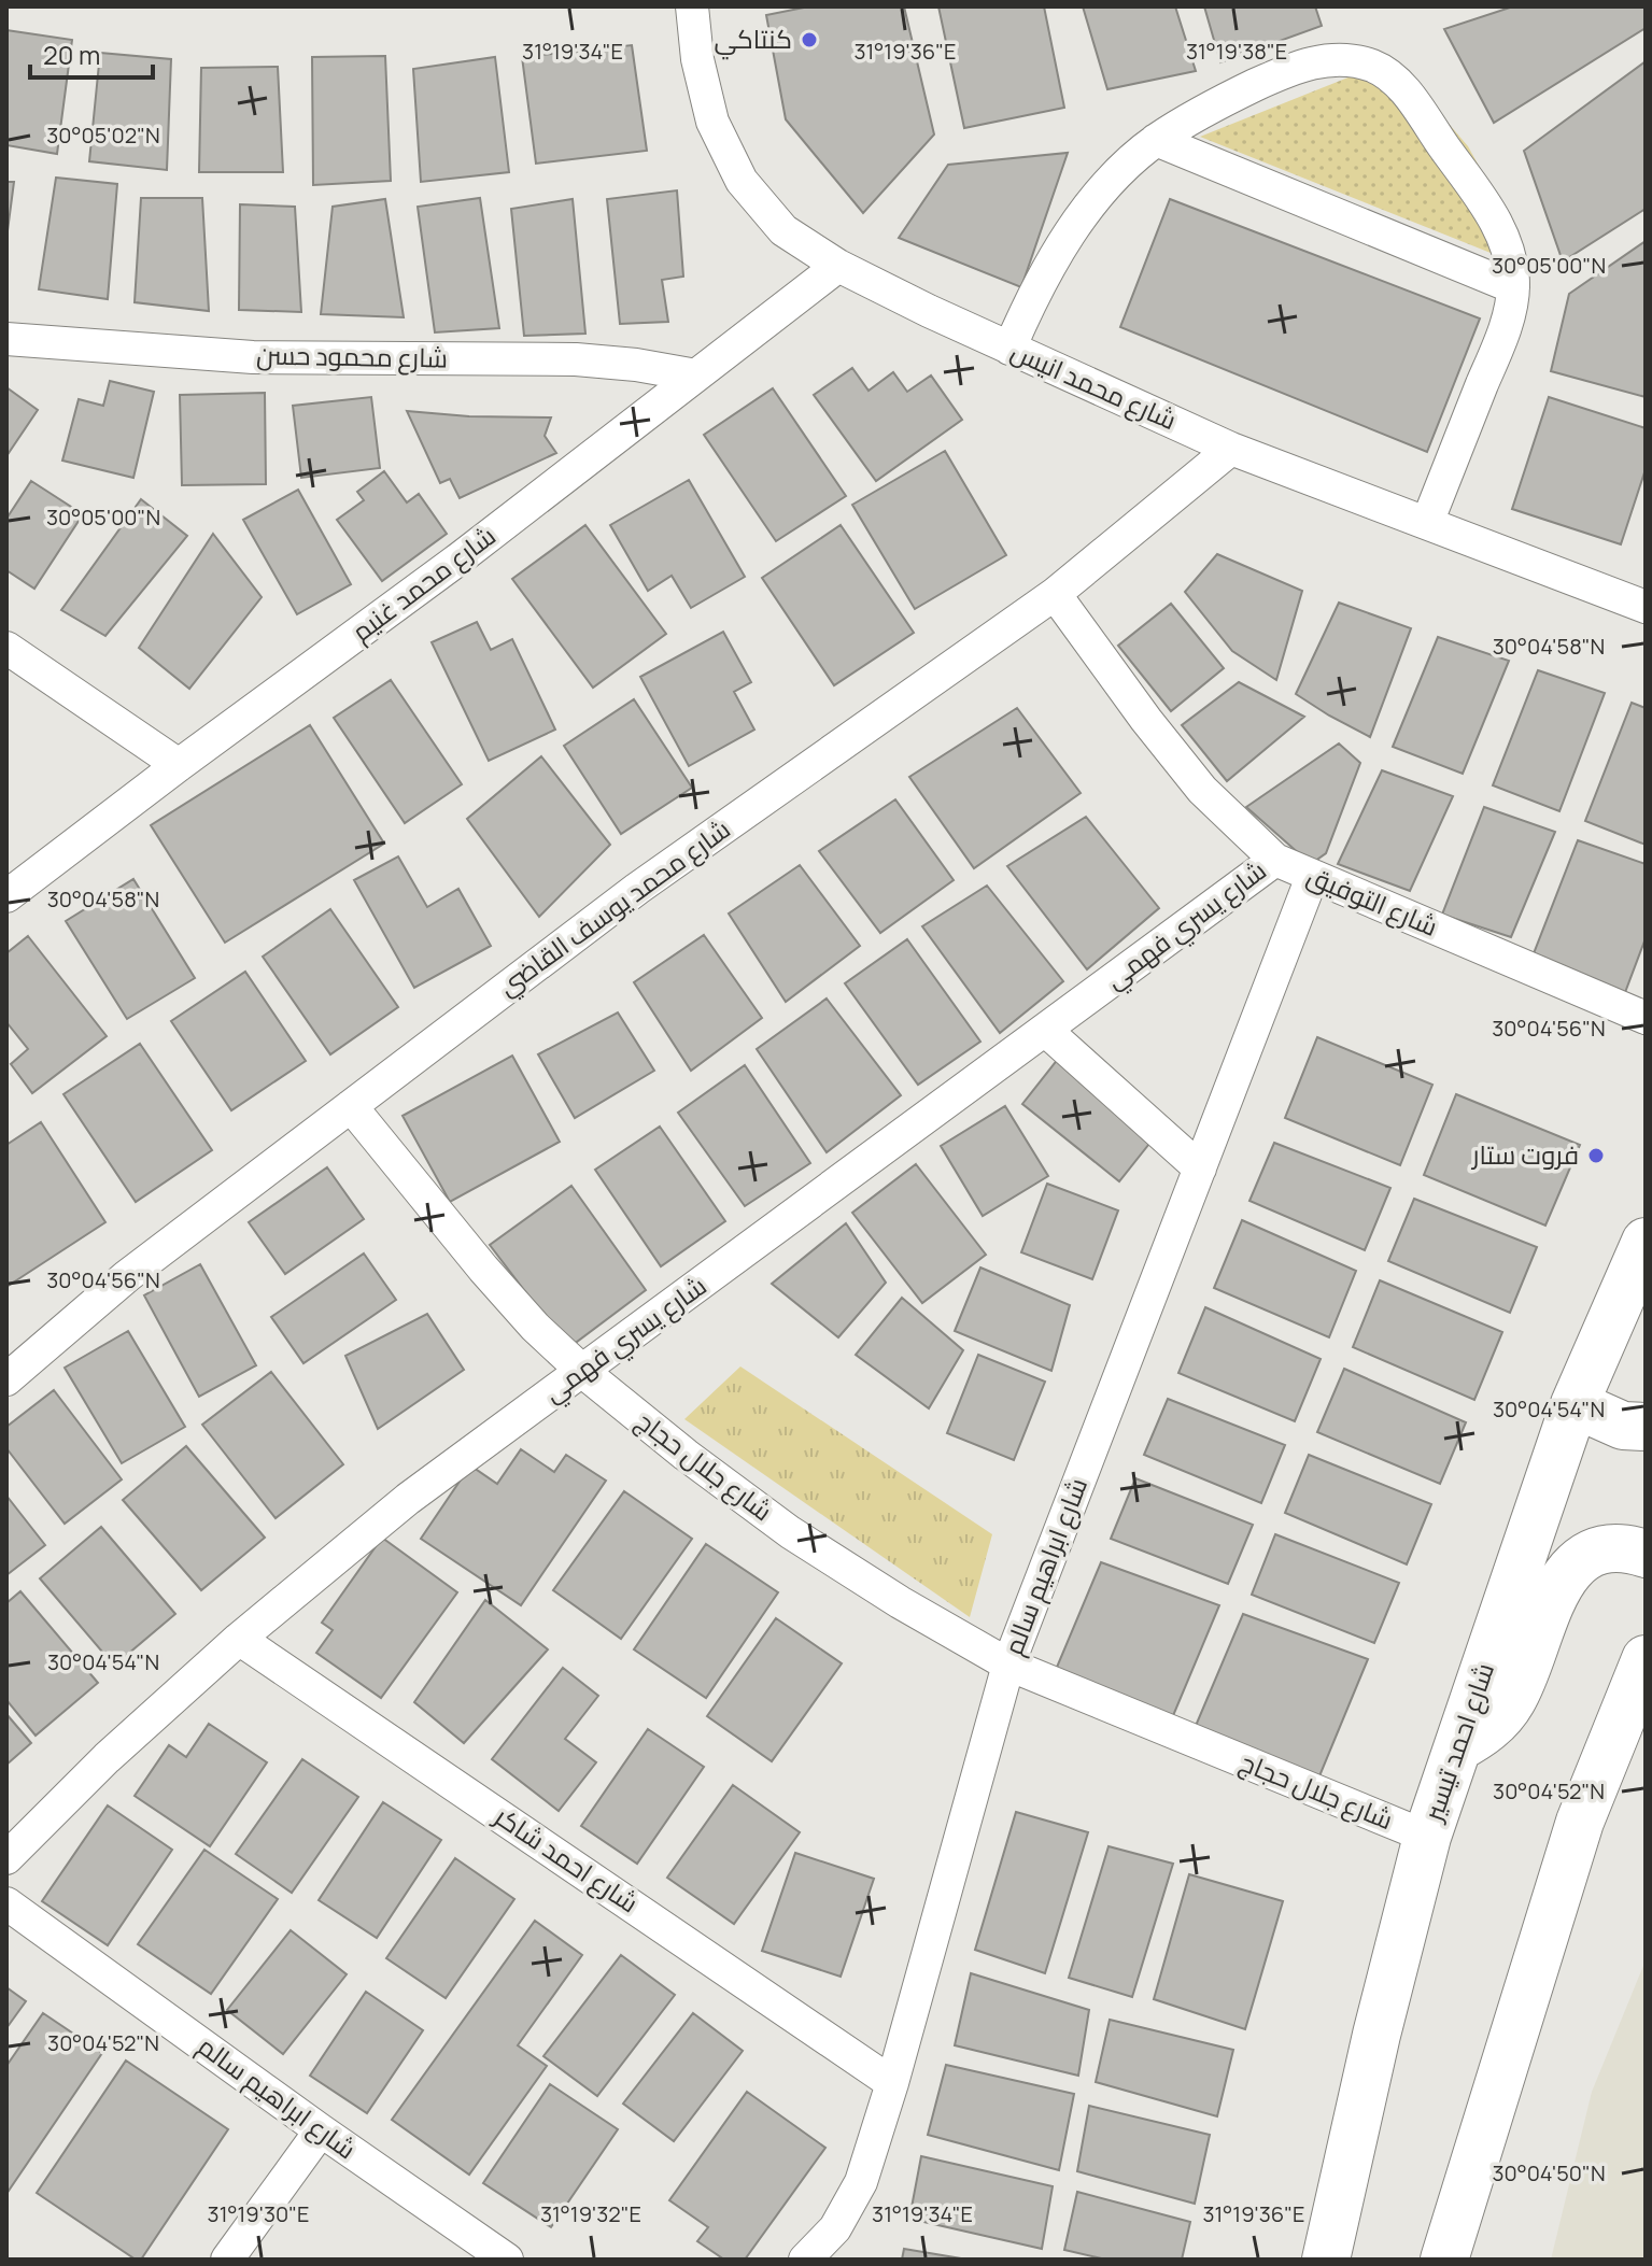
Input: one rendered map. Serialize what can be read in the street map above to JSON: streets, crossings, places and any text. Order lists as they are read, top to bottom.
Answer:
{
  "streets": {
    "main road": ["شارع احمد تيسير"],
    "street": [
      "شارع محمود حسن",
      "شارع محمد انيس",
      "شارع محمد غنيم",
      "شارع التوفيق",
      "شارع محمد يوسف القاضي",
      "شارع يسري فهمي",
      "شارع جلال حجاج",
      "شارع ابراهيم سالم",
      "شارع احمد شاكر"
    ]
  },
  "crossings": [
    ["شارع محمود حسن", "شارع محمد غنيم"],
    ["شارع محمد انيس", "شارع محمد غنيم"],
    ["شارع محمد انيس", "شارع محمد يوسف القاضي"],
    ["شارع التوفيق", "شارع محمد يوسف القاضي"],
    ["شارع التوفيق", "شارع يسري فهمي"],
    ["شارع التوفيق", "شارع ابراهيم سالم"],
    ["شارع محمد يوسف القاضي", "شارع جلال حجاج"],
    ["شارع يسري فهمي", "شارع جلال حجاج"],
    ["شارع يسري فهمي", "شارع احمد شاكر"],
    ["شارع جلال حجاج", "شارع ابراهيم سالم"],
    ["شارع جلال حجاج", "شارع احمد تيسير"],
    ["شارع ابراهيم سالم", "شارع احمد شاكر"]
  ],
  "places": ["كنتاكي", "فروت ستار"],
  "scale_bar": "20 m",
  "coordinates": [
    "31°19'34\"E",
    "31°19'36\"E",
    "31°19'38\"E",
    "30°05'02\"N",
    "30°05'00\"N",
    "30°04'58\"N",
    "30°04'56\"N",
    "30°04'54\"N",
    "30°04'52\"N",
    "30°04'50\"N",
    "31°19'30\"E",
    "31°19'32\"E"
  ]
}
